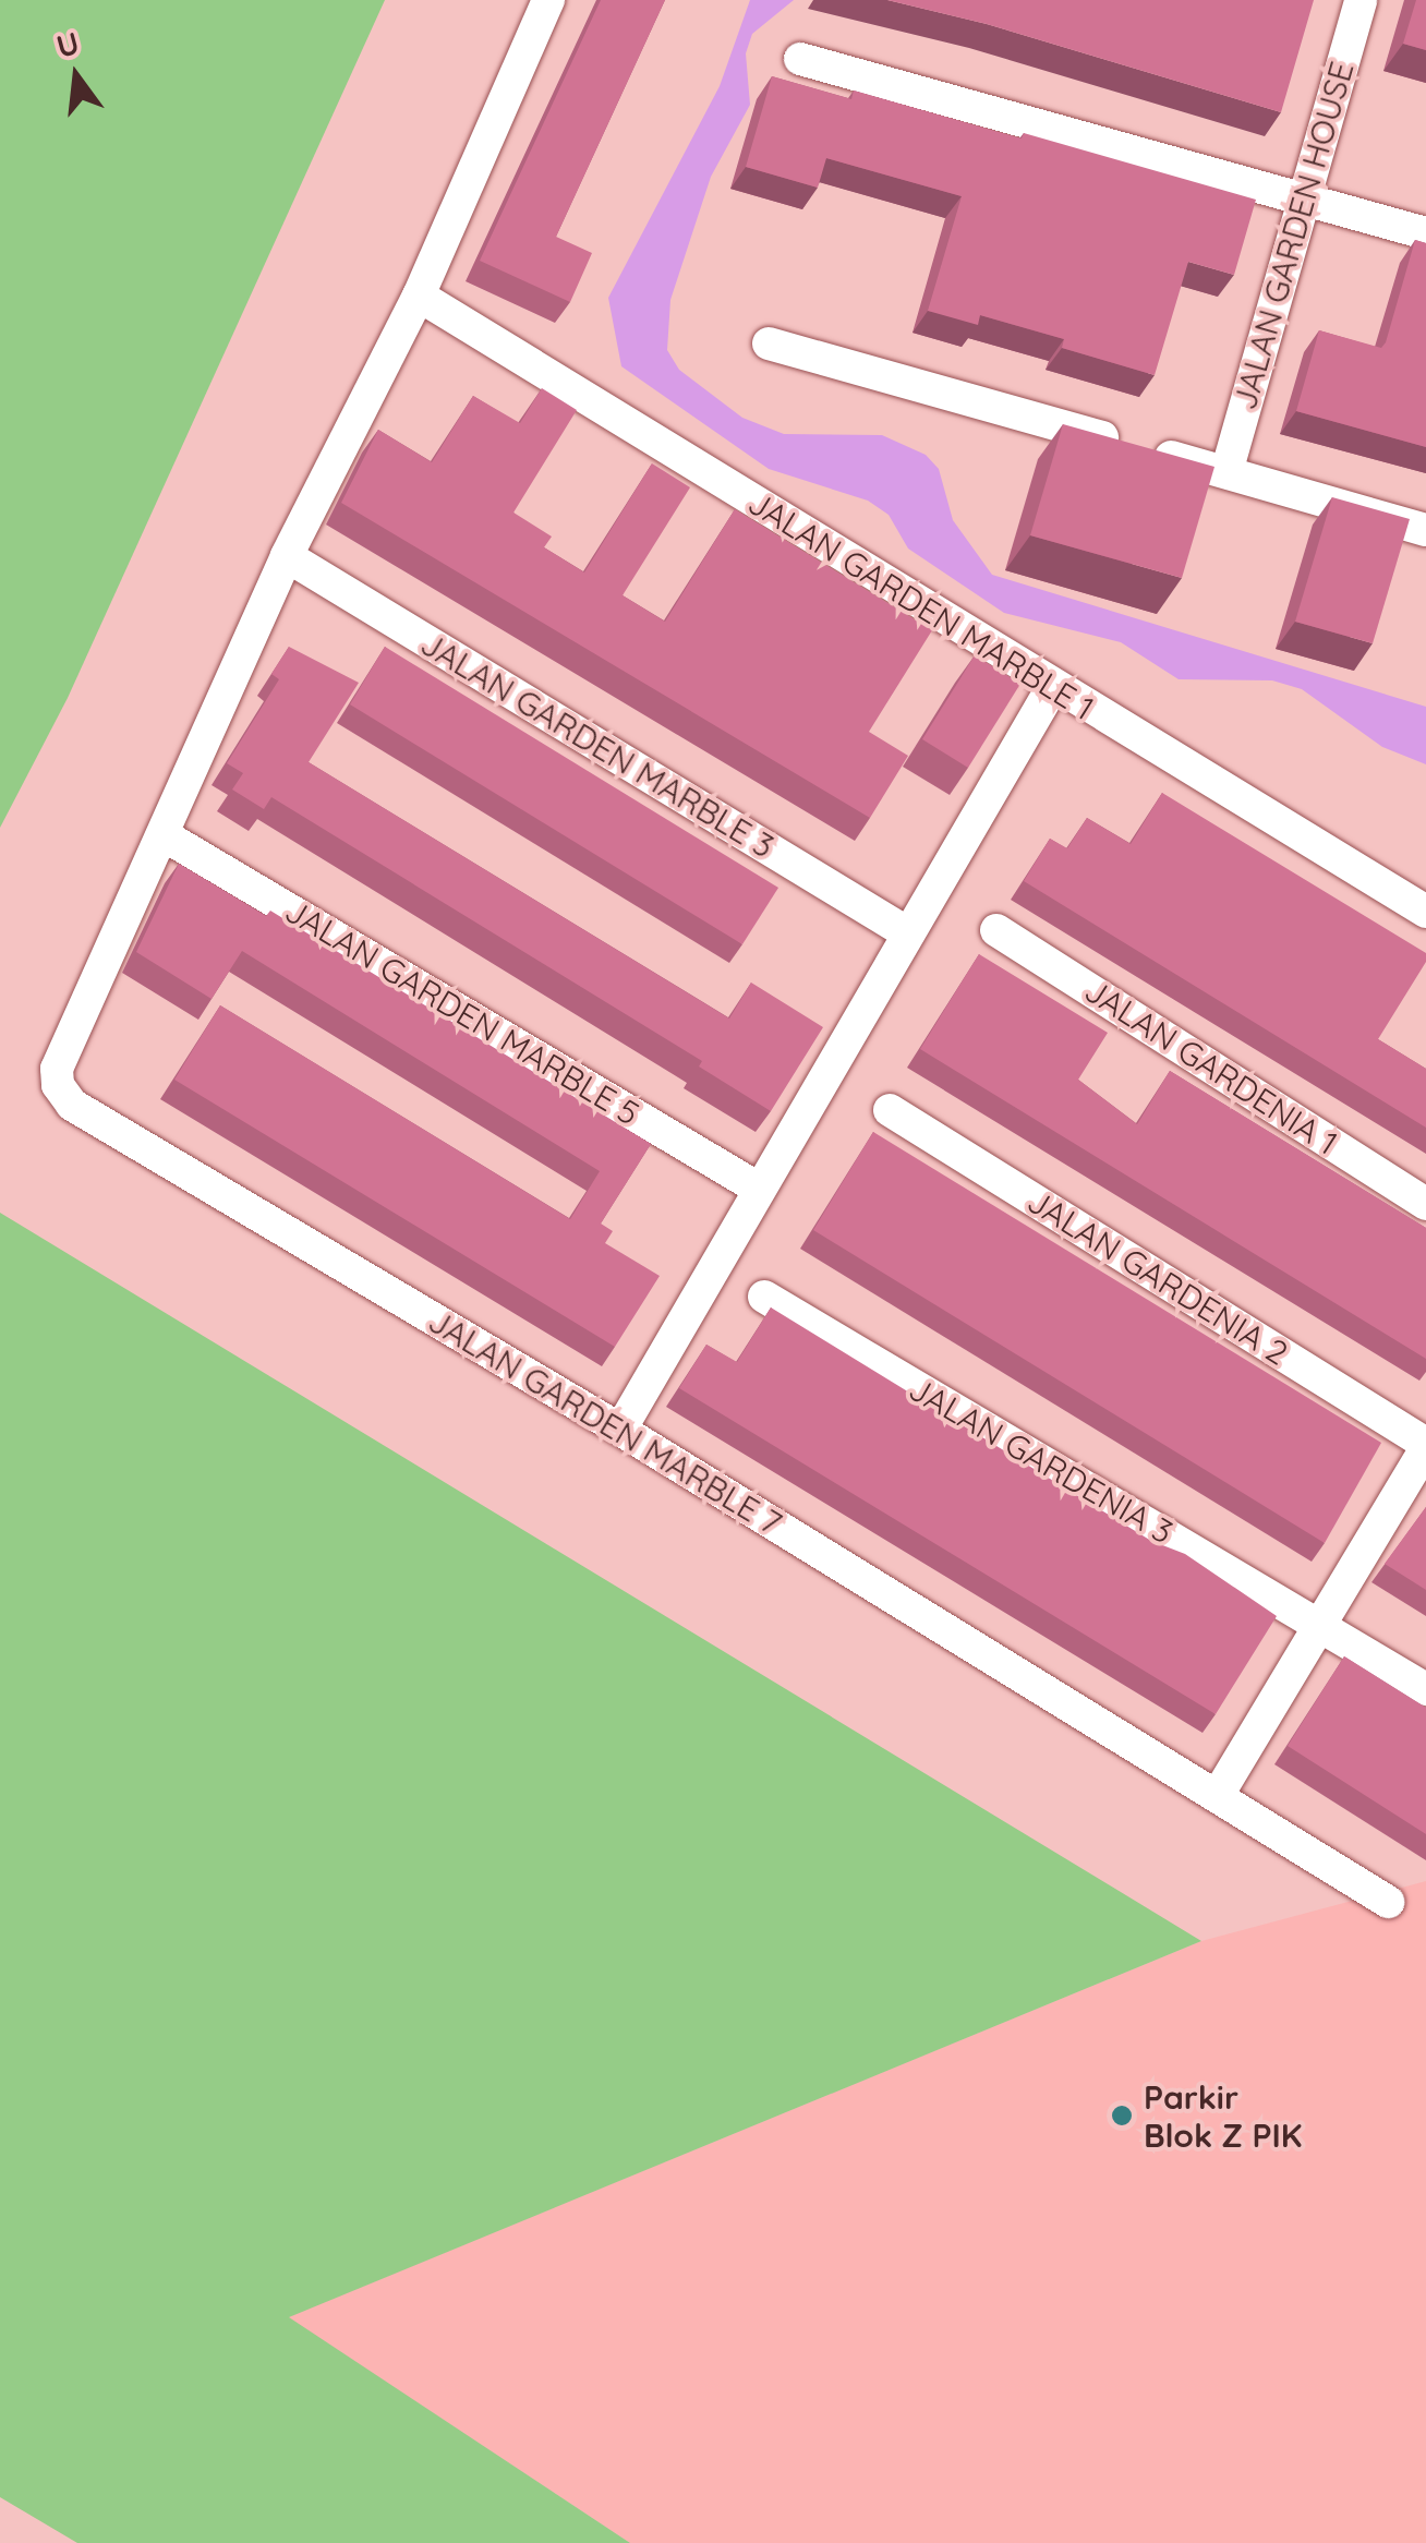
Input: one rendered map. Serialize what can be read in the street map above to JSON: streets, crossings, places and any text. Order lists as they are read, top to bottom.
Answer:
{
  "streets": {
    "street": [
      "JALAN GARDEN HOUSE",
      "JALAN GARDEN MARBLE 1",
      "JALAN GARDEN MARBLE 3",
      "JALAN GARDEN MARBLE 5",
      "JALAN GARDENIA 1",
      "JALAN GARDENIA 2",
      "JALAN GARDEN MARBLE 7",
      "JALAN GARDENIA 3"
    ]
  },
  "crossings": [
    ["JALAN GARDEN MARBLE 1", "JALAN GARDEN MARBLE 7"],
    ["JALAN GARDEN MARBLE 3", "JALAN GARDEN MARBLE 7"],
    ["JALAN GARDEN MARBLE 5", "JALAN GARDEN MARBLE 7"]
  ],
  "places": ["Parkir Blok Z PIK"],
  "north": "top"
}
